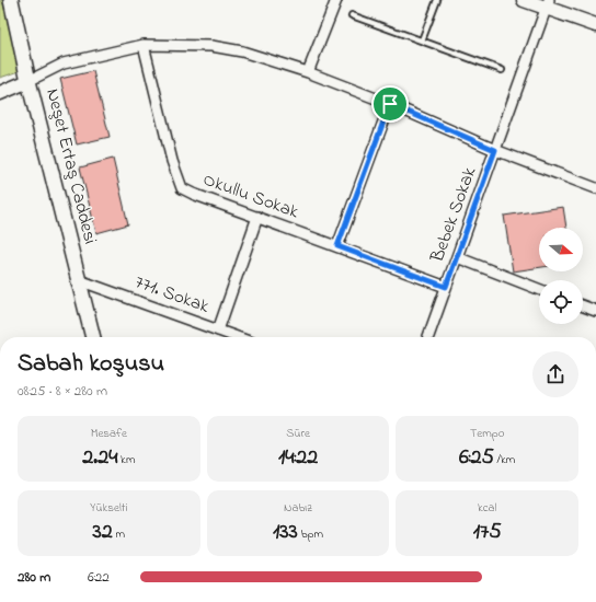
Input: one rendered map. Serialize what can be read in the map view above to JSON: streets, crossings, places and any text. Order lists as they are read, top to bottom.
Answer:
{
  "streets": {
    "main road": ["Neşet Ertaş Caddesi"],
    "street": ["Okullu Sokak", "Bebek Sokak", "771. Sokak"]
  },
  "crossings": [
    ["Neşet Ertaş Caddesi", "771. Sokak"],
    ["Okullu Sokak", "Bebek Sokak"]
  ],
  "north": "right",
  "page": {
    "heading": ["Sabah koşusu", "08:25 · 8 × 280 m"],
    "stats": [
      ["Mesafe", "2.24 km"],
      ["Süre", "14:22"],
      ["Tempo", "6:25 /km"],
      ["Yükselti", "32 m"],
      ["Nabız", "133 bpm"],
      ["kcal", "175"]
    ],
    "list": [
      {
        "name": "280 m",
        "note": "6:22"
      }
    ]
  }
}
